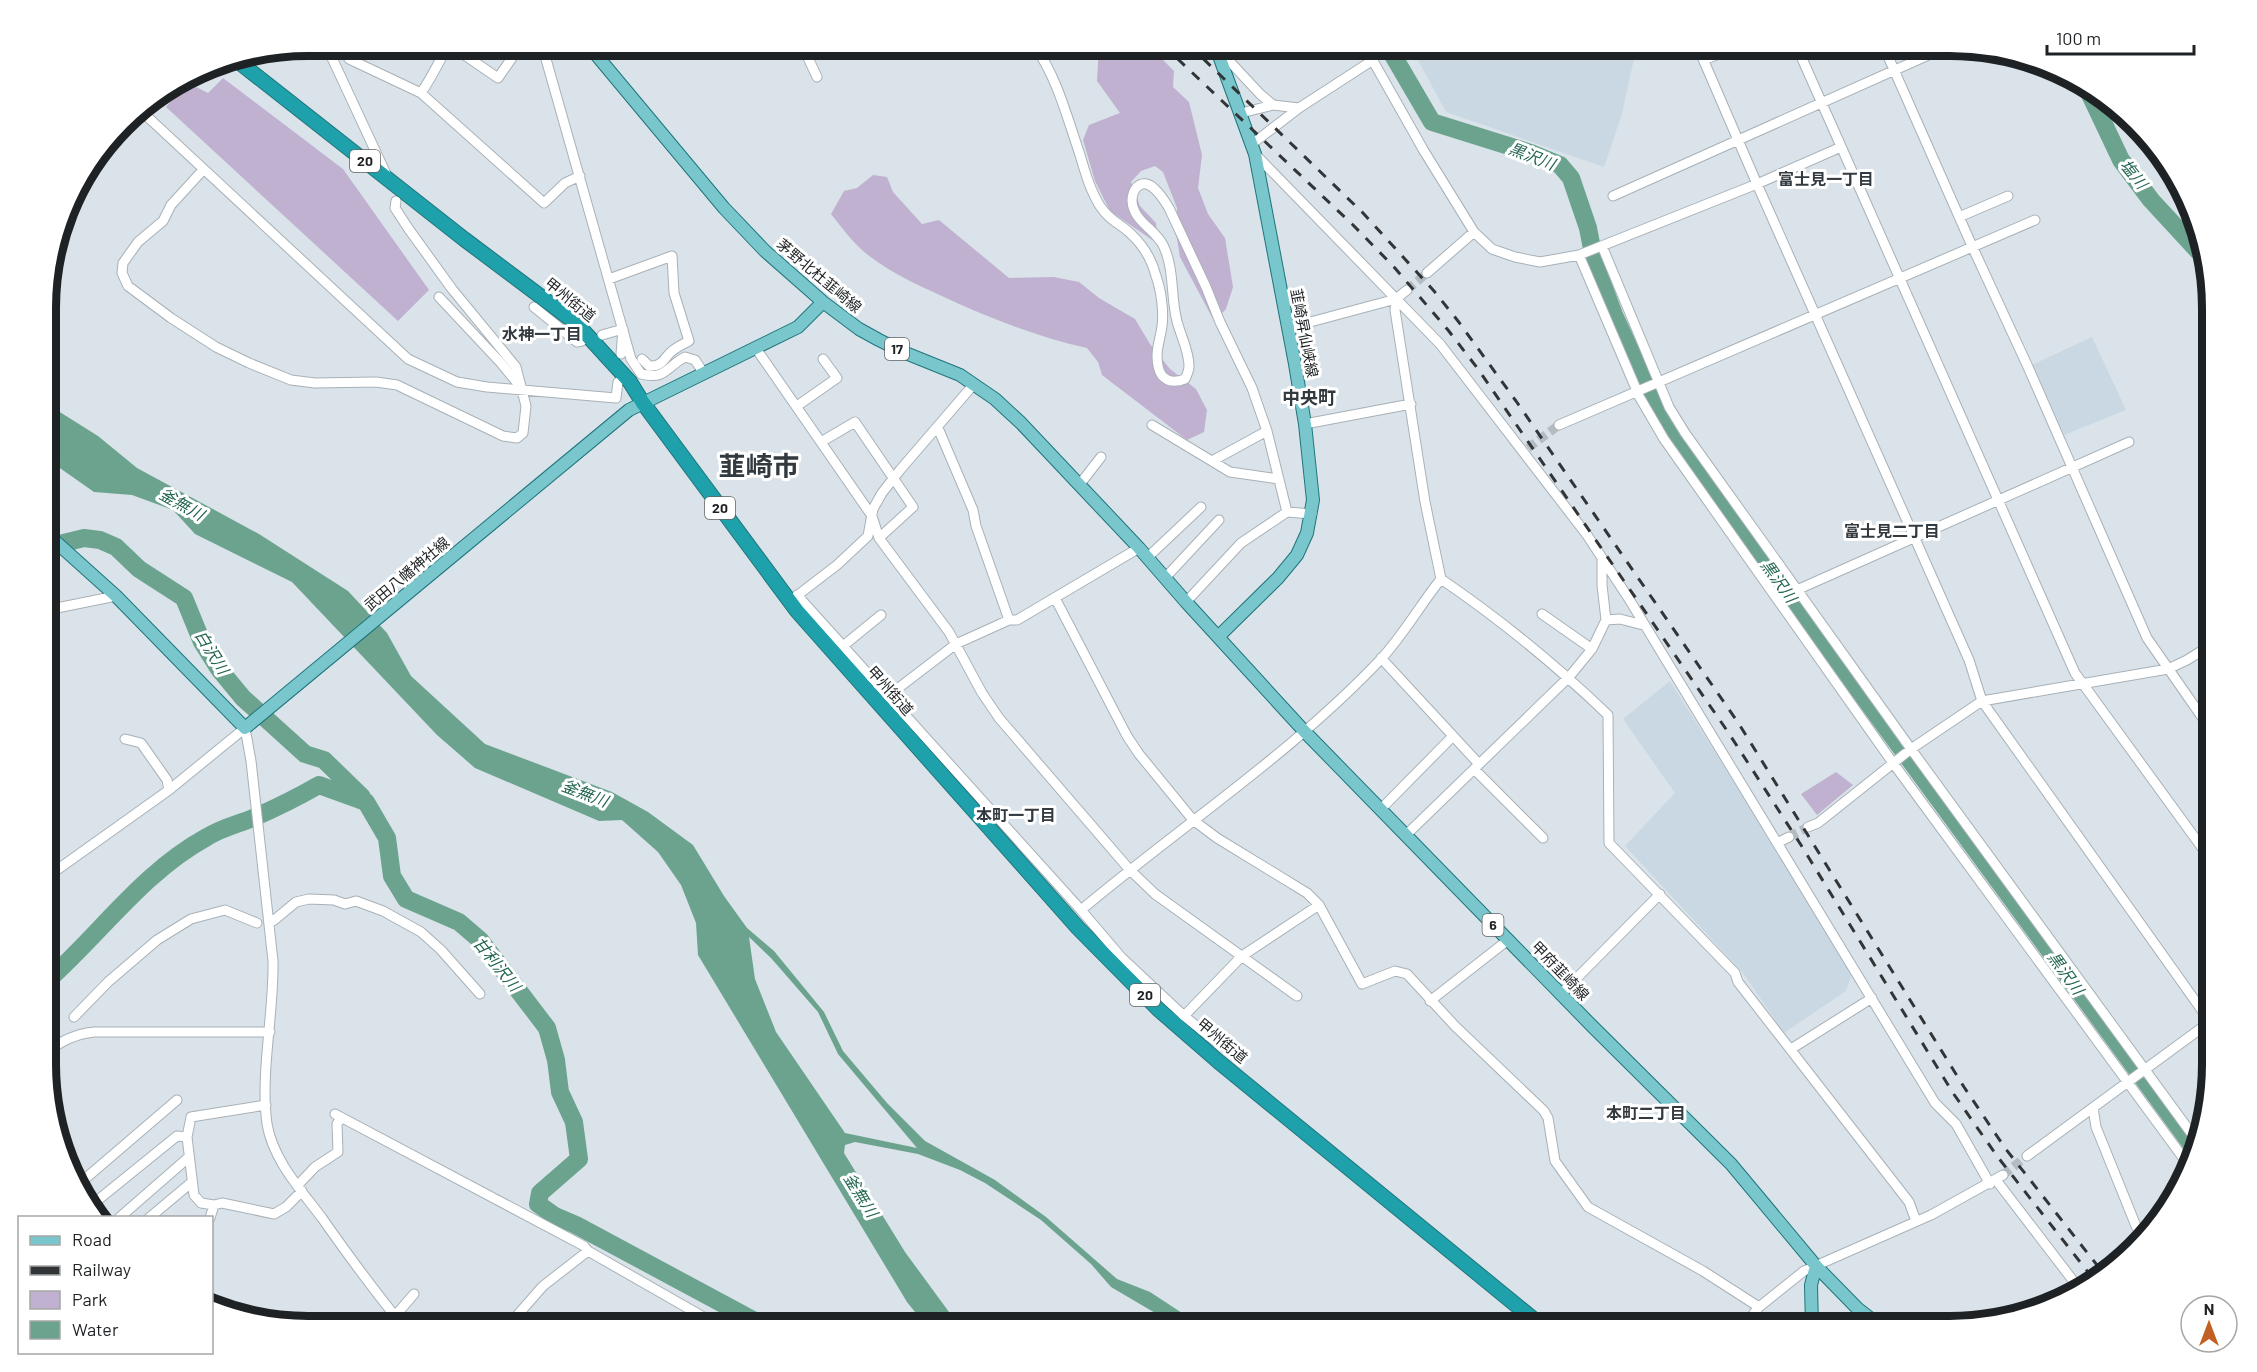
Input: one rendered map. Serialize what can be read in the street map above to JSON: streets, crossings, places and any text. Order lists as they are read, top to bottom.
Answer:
{
  "streets": {
    "highway": ["20", "甲州街道"],
    "main road": [
      "茅野北杜韮崎線",
      "韮崎昇仙峡線",
      "17",
      "武田八幡神社線",
      "6",
      "甲府韮崎線"
    ]
  },
  "crossings": [
    ["茅野北杜韮崎線", "韮崎昇仙峡線"],
    ["茅野北杜韮崎線", "武田八幡神社線"],
    ["茅野北杜韮崎線", "甲府韮崎線"],
    ["甲州街道", "武田八幡神社線"],
    ["韮崎昇仙峡線", "甲府韮崎線"]
  ],
  "districts": [
    "富士見一丁目",
    "水神一丁目",
    "中央町",
    "韮崎市",
    "富士見二丁目",
    "本町一丁目",
    "本町二丁目"
  ],
  "water": [
    "黒沢川",
    "塩川",
    "釜無川",
    "白沢川",
    "甘利沢川"
  ],
  "legend": [
    "Road",
    "Railway",
    "Park",
    "Water"
  ],
  "scale_bar": "100 m",
  "north": "top"
}
